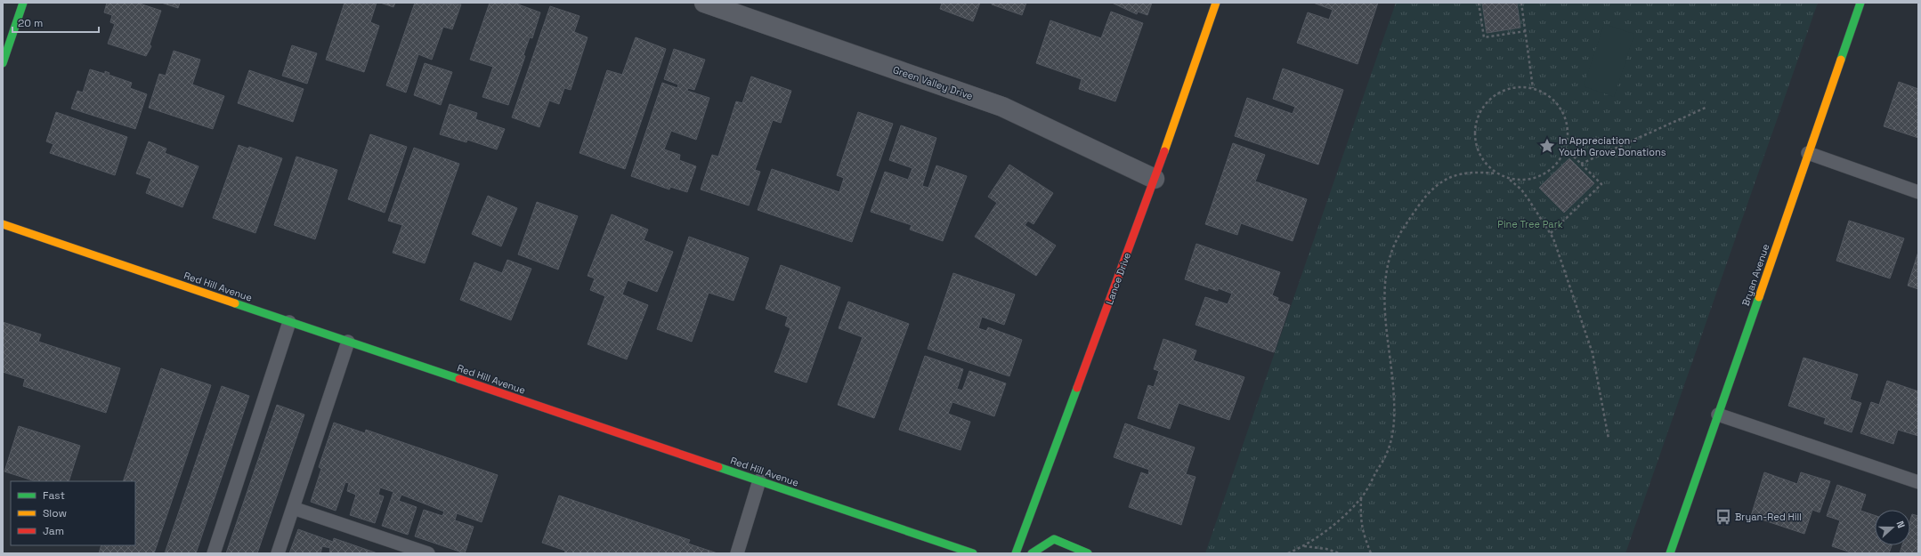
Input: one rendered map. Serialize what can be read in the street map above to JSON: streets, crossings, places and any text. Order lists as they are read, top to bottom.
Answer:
{
  "streets": {
    "main road": ["Bryan Avenue", "Lance Drive", "Red Hill Avenue"],
    "street": ["Green Valley Drive"]
  },
  "crossings": [
    ["Green Valley Drive", "Lance Drive"]
  ],
  "parks": ["Pine Tree Park"],
  "places": {
    "place": ["In Appreciation - Youth Grove Donations"],
    "bus stop": ["Bryan-Red Hill"]
  },
  "legend": ["Fast", "Slow", "Jam"],
  "scale_bar": "20 m",
  "north": "right"
}
